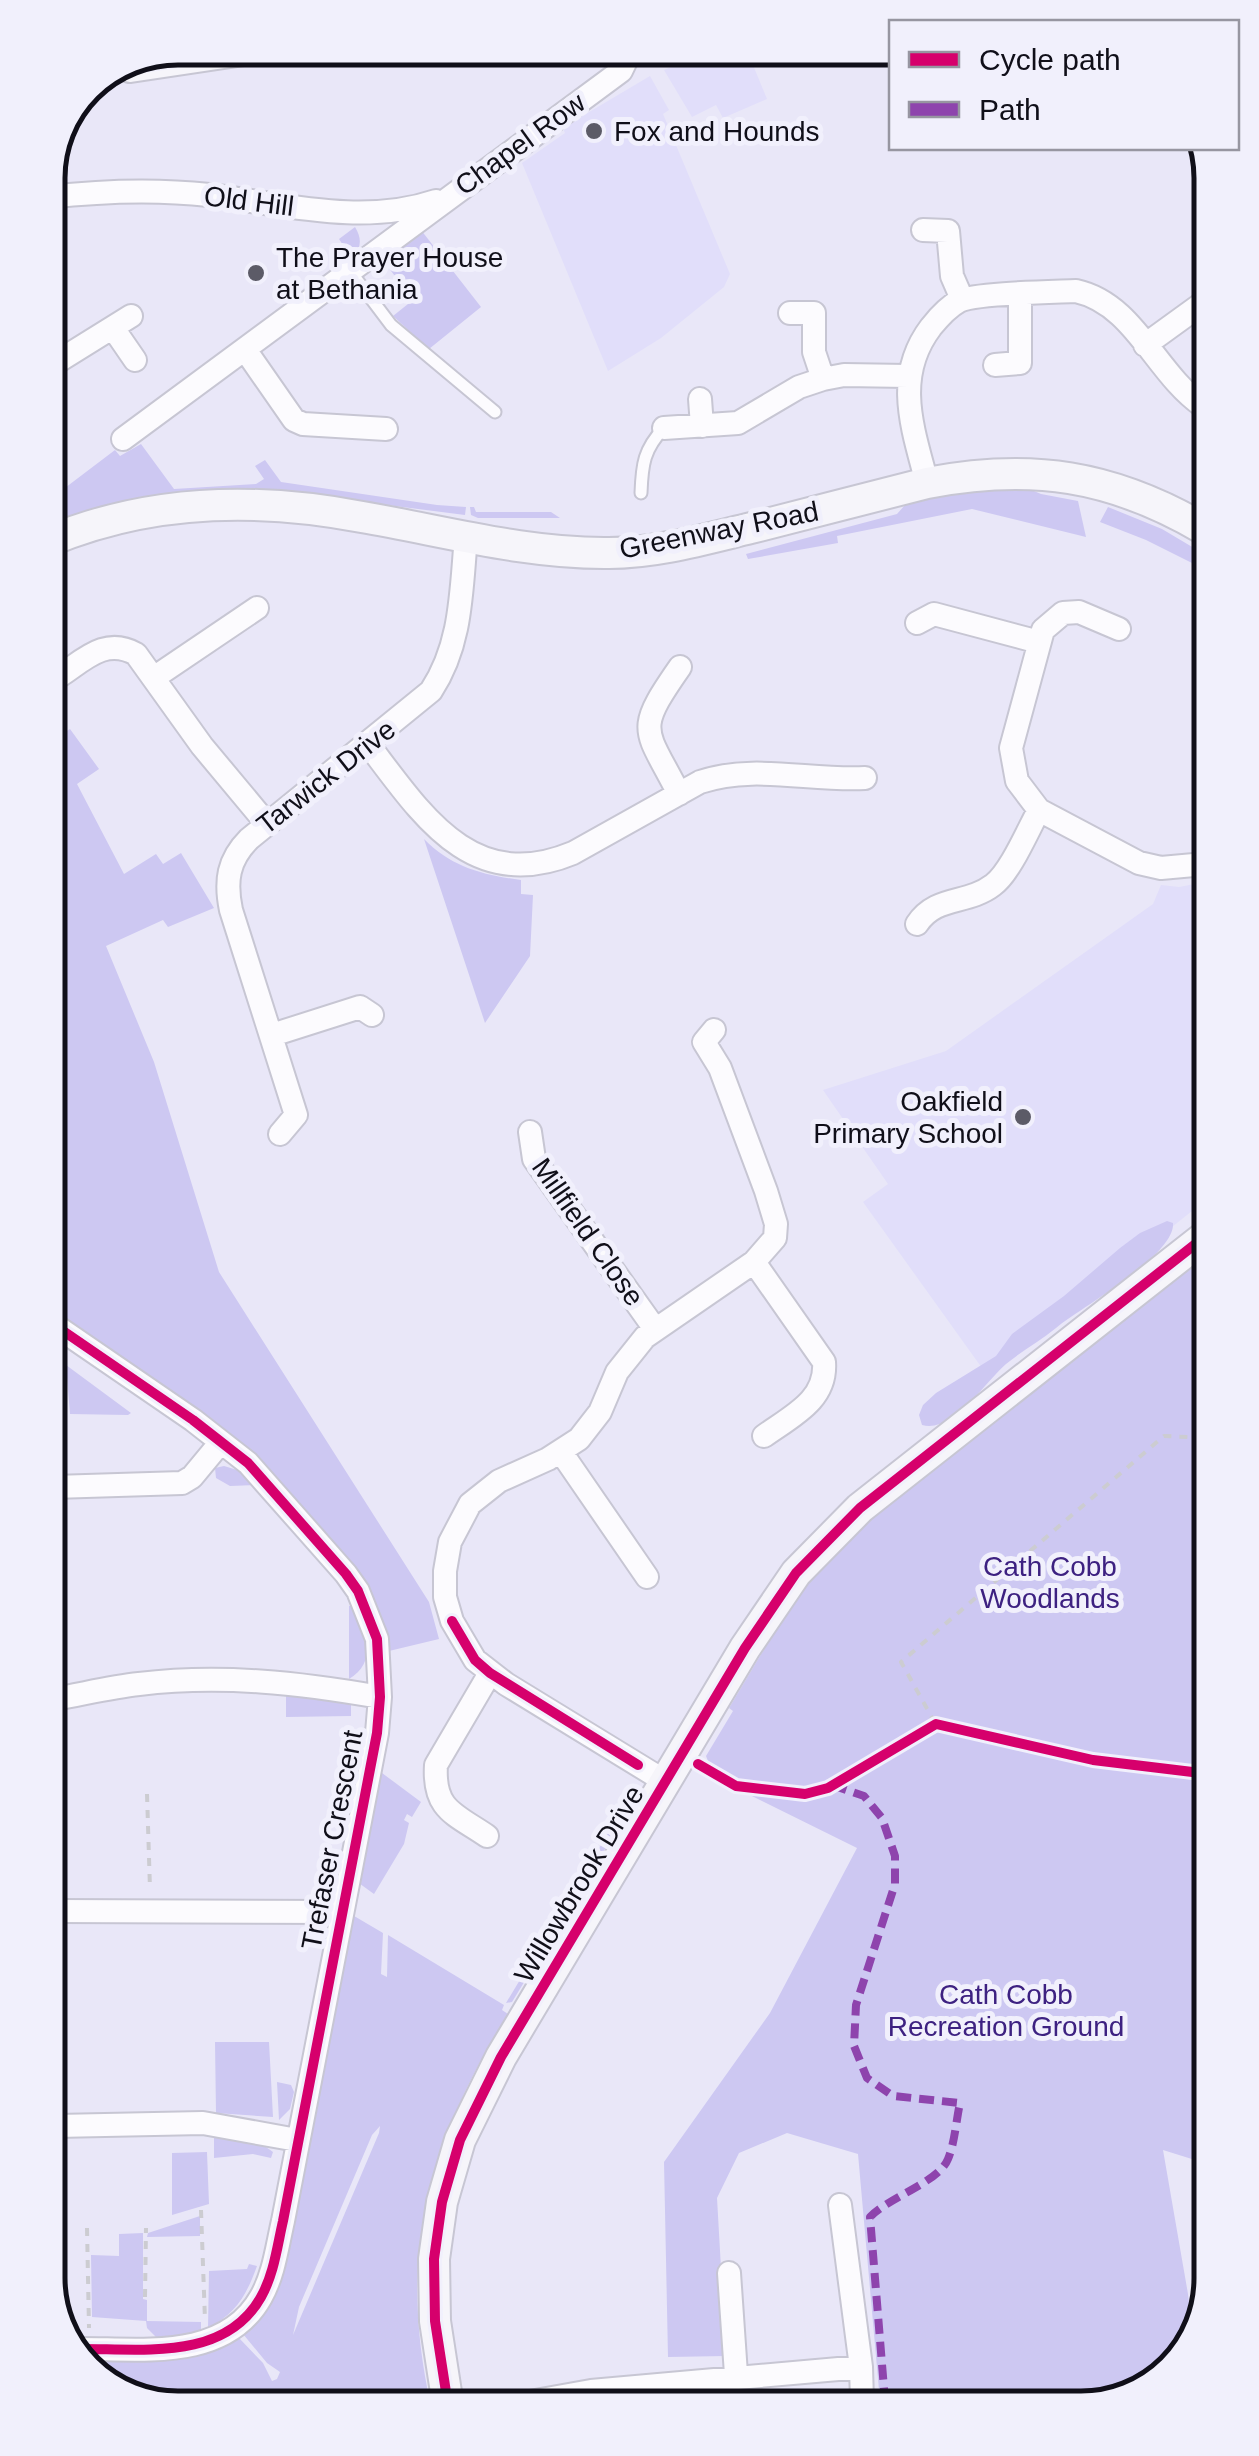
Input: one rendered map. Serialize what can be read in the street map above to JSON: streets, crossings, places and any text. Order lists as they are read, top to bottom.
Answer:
{
  "streets": {
    "street": [
      "Chapel Row",
      "Old Hill",
      "Greenway Road",
      "Tarwick Drive",
      "Millfield Close",
      "Trefaser Crescent",
      "Willowbrook Drive"
    ]
  },
  "crossings": [
    ["Chapel Row", "Old Hill"],
    ["Greenway Road", "Tarwick Drive"]
  ],
  "parks": ["Cath Cobb Woodlands", "Cath Cobb Recreation Ground"],
  "places": ["Fox and Hounds", "The Prayer House at Bethania", "Oakfield Primary School"],
  "legend": ["Cycle path", "Path"]
}
